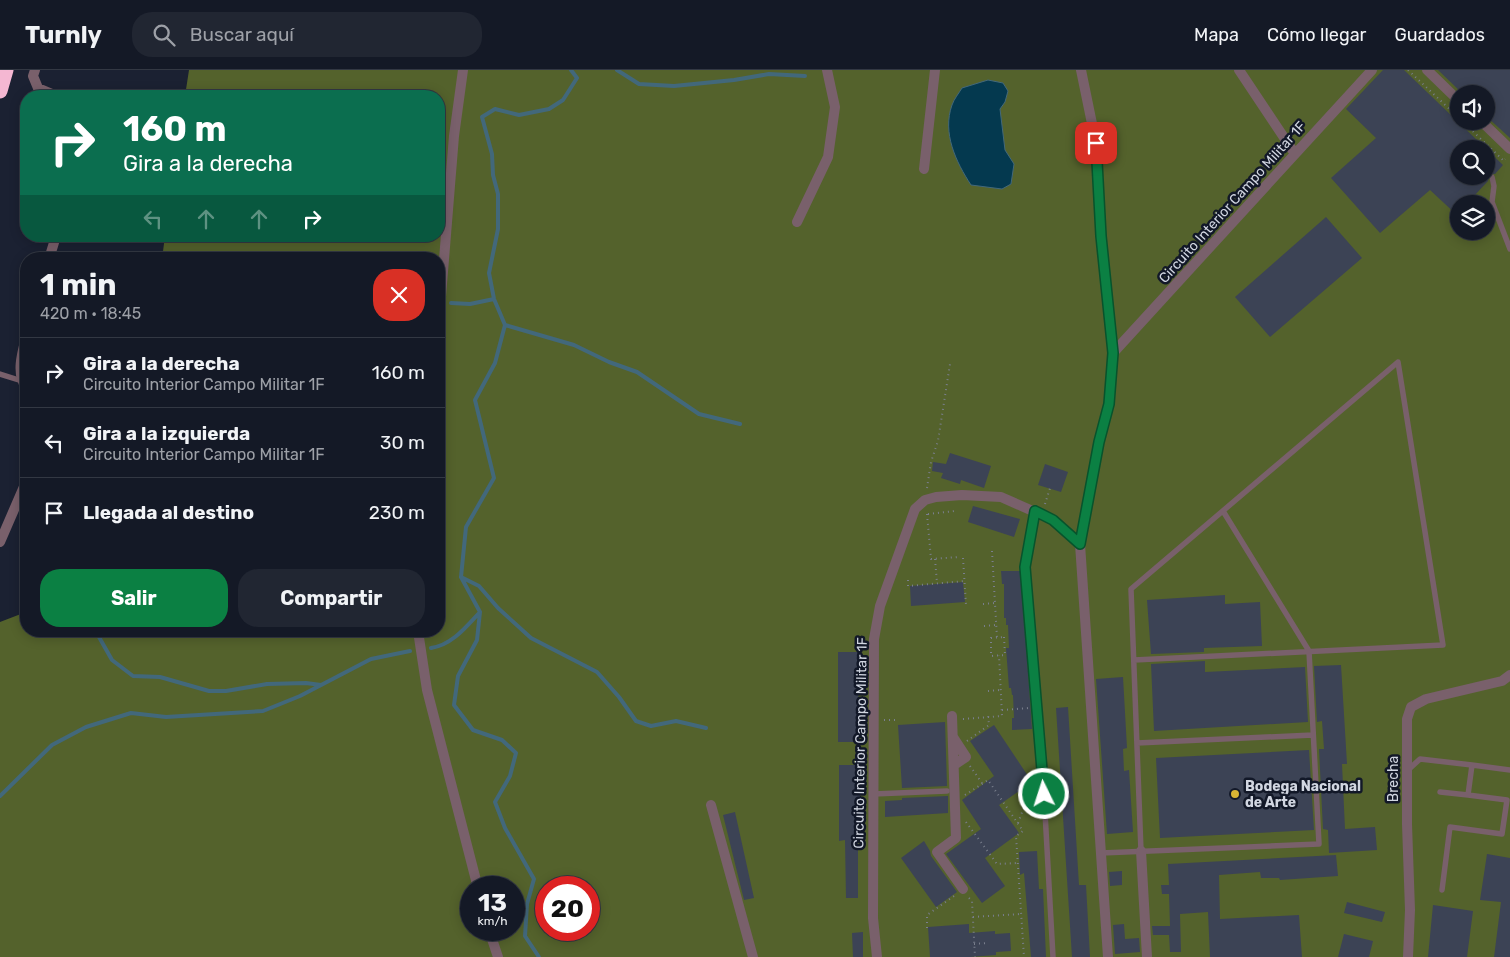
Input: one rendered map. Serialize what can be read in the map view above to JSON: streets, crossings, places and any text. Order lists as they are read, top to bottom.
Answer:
{
  "streets": {
    "street": ["Circuito Interior Campo Militar 1F", "Brecha"]
  },
  "places": ["Bodega Nacional de Arte"],
  "page": {
    "header": "Turnly",
    "search": "Buscar aquí",
    "nav": ["Mapa", "Cómo llegar", "Guardados"],
    "turn": ["160 m", "Gira a la derecha"],
    "heading": ["1 min", "420 m · 18:45"],
    "list": [
      {
        "name": "Gira a la derecha",
        "note": "Circuito Interior Campo Militar 1F",
        "value": "160 m"
      },
      {
        "name": "Gira a la izquierda",
        "note": "Circuito Interior Campo Militar 1F",
        "value": "30 m"
      },
      {
        "name": "Llegada al destino",
        "value": "230 m"
      }
    ],
    "buttons": ["Salir", "Compartir"],
    "speed": "13 km/h",
    "limit": "20"
  }
}
